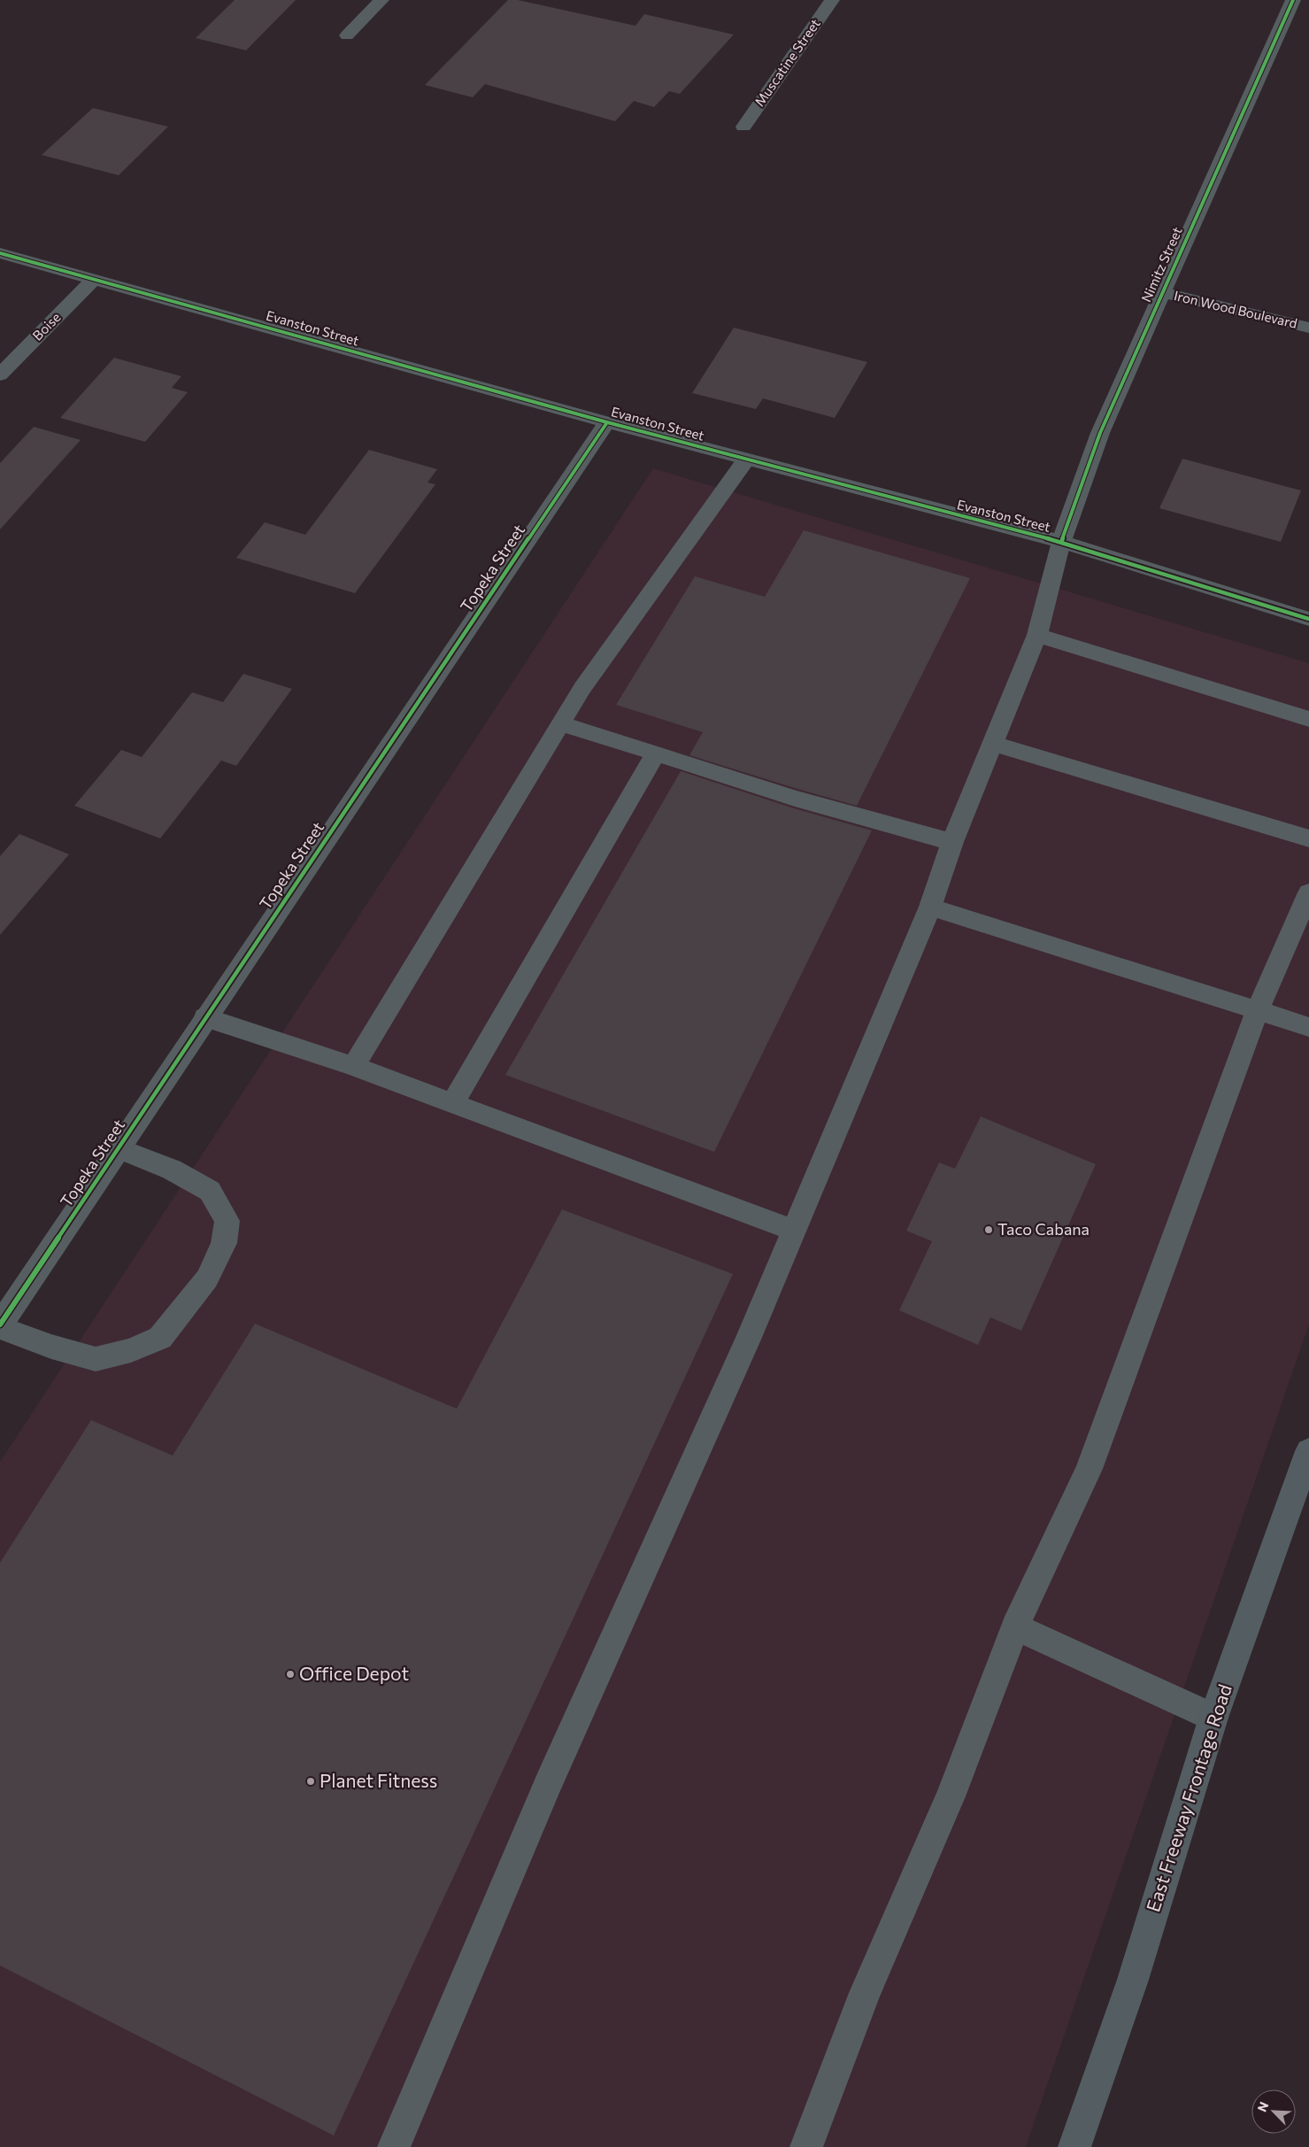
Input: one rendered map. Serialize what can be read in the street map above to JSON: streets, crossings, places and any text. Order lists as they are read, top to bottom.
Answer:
{
  "streets": {
    "main road": ["East Freeway Frontage Road"],
    "street": [
      "Muscatine Street",
      "Nimitz Street",
      "Iron Wood Boulevard",
      "Boise",
      "Evanston Street",
      "Topeka Street"
    ]
  },
  "crossings": [
    ["Nimitz Street", "Iron Wood Boulevard"],
    ["Nimitz Street", "Evanston Street"],
    ["Boise", "Evanston Street"],
    ["Evanston Street", "Topeka Street"]
  ],
  "places": ["Taco Cabana", "Office Depot", "Planet Fitness"],
  "north": "top left"
}
